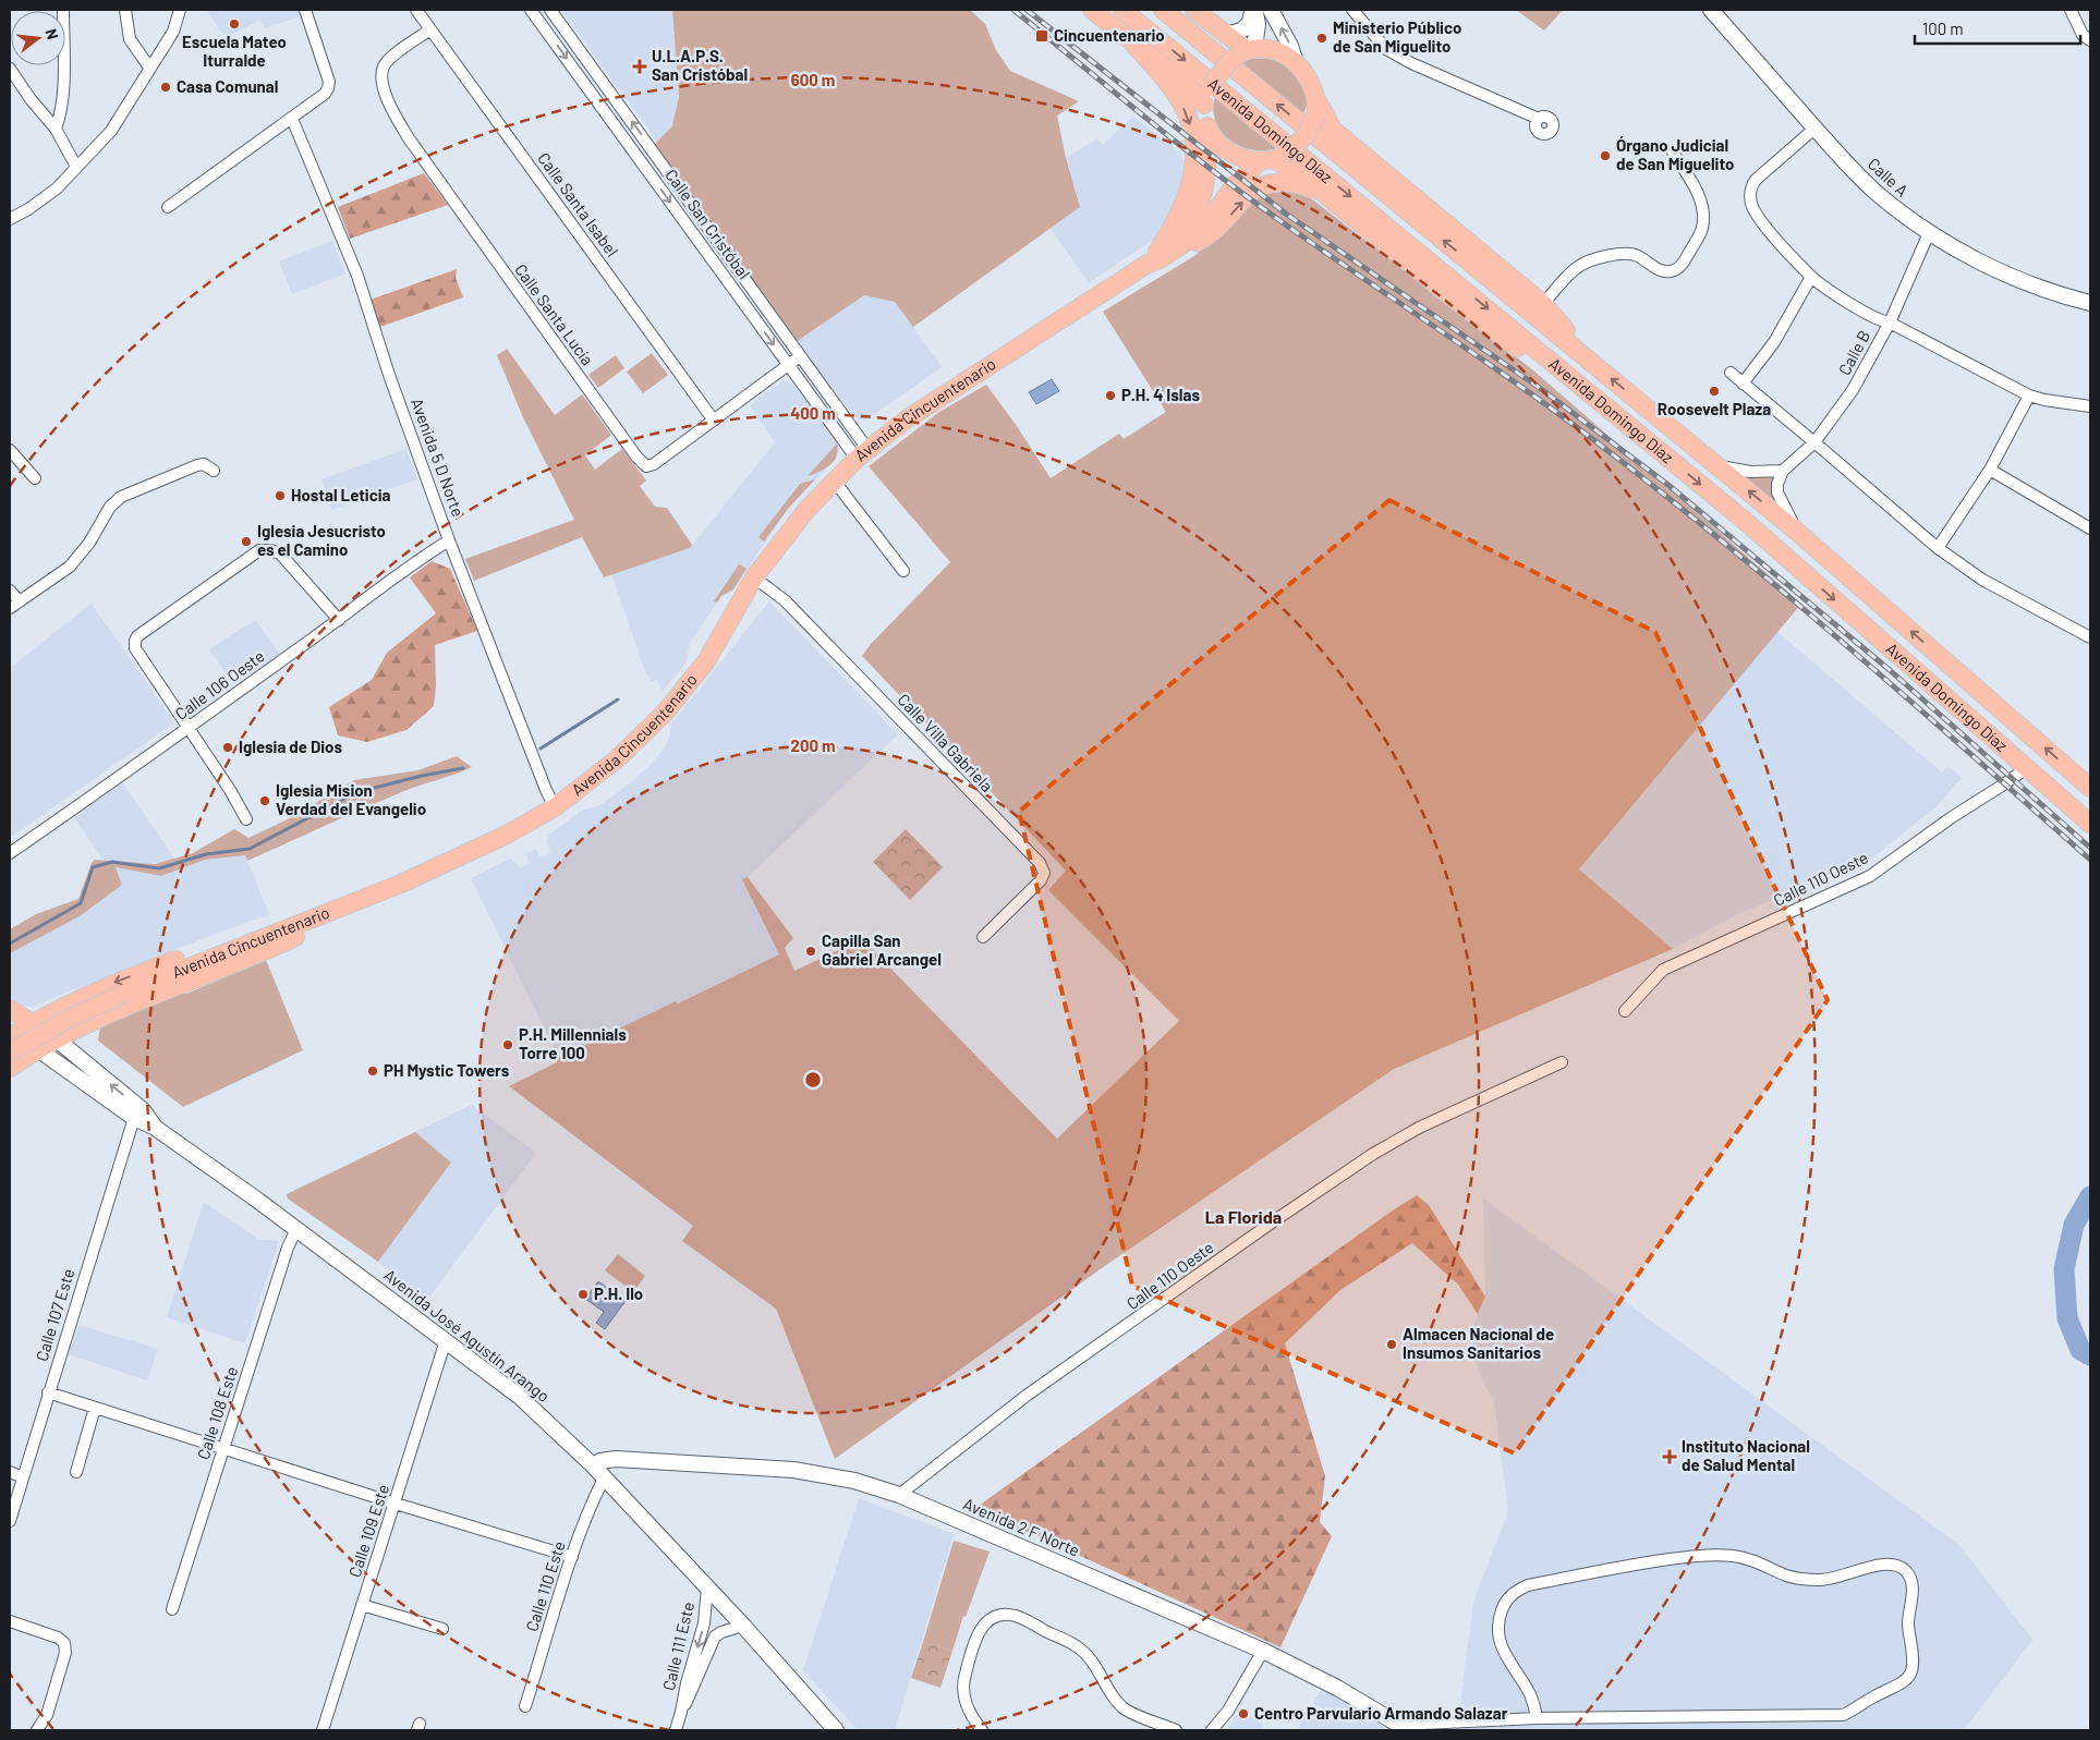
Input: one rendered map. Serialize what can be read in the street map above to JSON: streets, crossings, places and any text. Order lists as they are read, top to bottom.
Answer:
{
  "streets": {
    "main road": ["Avenida Domingo Díaz", "Avenida Cincuentenario"],
    "street": [
      "Calle A",
      "Calle Santa Isabel",
      "Calle San Cristóbal",
      "Calle Santa Lucía",
      "Calle B",
      "Avenida 5 D Norte",
      "Calle 106 Oeste",
      "Calle Villa Gabriela",
      "Calle 110 Oeste",
      "Calle 107 Este",
      "Avenida José Agustín Arango",
      "Calle 108 Este",
      "Avenida 2 F Norte",
      "Calle 109 Este",
      "Calle 110 Este",
      "Calle 111 Este"
    ]
  },
  "crossings": [
    ["Avenida Domingo Díaz", "Calle 110 Oeste"],
    ["Calle A", "Calle B"],
    ["Calle Santa Isabel", "Calle Santa Lucía"],
    ["Calle San Cristóbal", "Calle Santa Lucía"],
    ["Calle San Cristóbal", "Avenida Cincuentenario"],
    ["Avenida Cincuentenario", "Avenida 5 D Norte"],
    ["Avenida Cincuentenario", "Calle Villa Gabriela"],
    ["Avenida 5 D Norte", "Calle 106 Oeste"],
    ["Calle 110 Oeste", "Avenida 2 F Norte"],
    ["Calle 107 Este", "Avenida José Agustín Arango"],
    ["Avenida José Agustín Arango", "Calle 108 Este"],
    ["Avenida José Agustín Arango", "Avenida 2 F Norte"],
    ["Avenida José Agustín Arango", "Calle 109 Este"],
    ["Avenida José Agustín Arango", "Calle 110 Este"],
    ["Avenida José Agustín Arango", "Calle 111 Este"]
  ],
  "one_way": ["Calle 111 Este"],
  "districts": ["La Florida"],
  "places": {
    "other": [
      "Escuela Mateo Iturralde",
      "Ministerio Público de San Miguelito",
      "Casa Comunal",
      "Órgano Judicial de San Miguelito",
      "Roosevelt Plaza",
      "P.H. 4 Islas",
      "Hostal Leticia",
      "Iglesia Jesucristo es el Camino",
      "Iglesia de Dios",
      "Iglesia Mision Verdad del Evangelio",
      "Capilla San Gabriel Arcangel",
      "P.H. Millennials Torre 100",
      "PH Mystic Towers",
      "P.H. Ilo",
      "Almacen Nacional de Insumos Sanitarios",
      "Centro Parvulario Armando Salazar"
    ],
    "transit": ["Cincuentenario"],
    "health": ["U.L.A.P.S. San Cristóbal", "Instituto Nacional de Salud Mental"]
  },
  "scale_bar": "100 m",
  "north": "right",
  "rings": ["600 m", "400 m", "200 m"]
}
